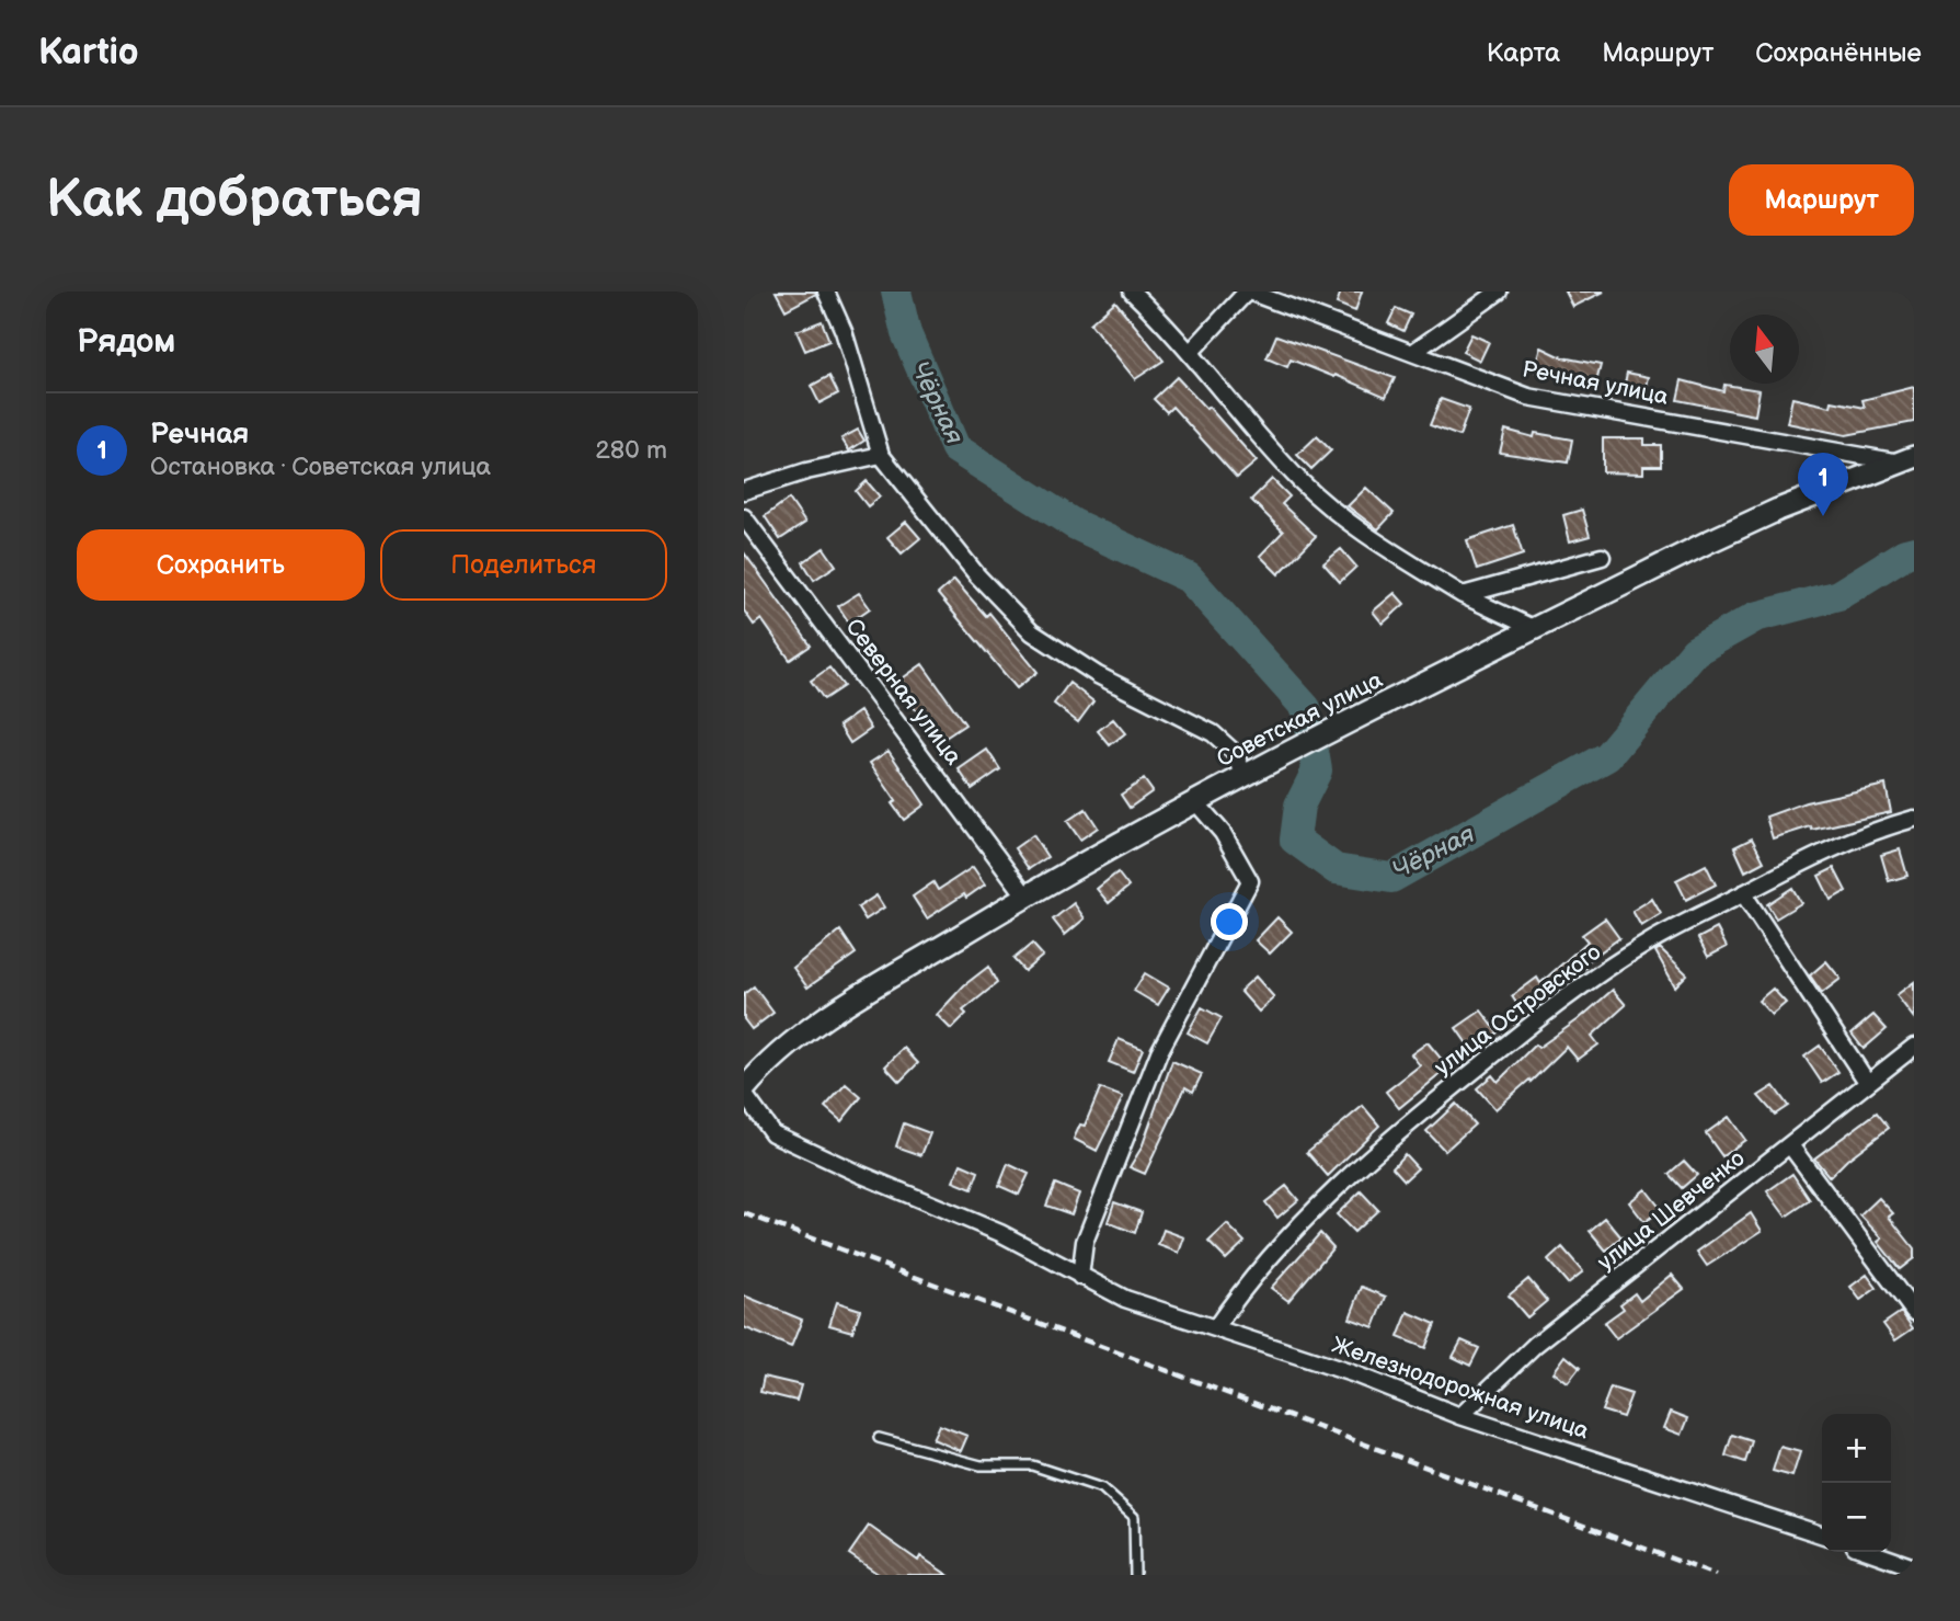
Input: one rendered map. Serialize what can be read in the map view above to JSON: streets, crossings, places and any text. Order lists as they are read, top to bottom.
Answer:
{
  "streets": {
    "main road": ["Советская улица"],
    "street": [
      "Речная улица",
      "Северная улица",
      "улица Островского",
      "улица Шевченко",
      "Железнодорожная улица"
    ]
  },
  "crossings": [
    ["Речная улица", "Советская улица"],
    ["Северная улица", "Советская улица"],
    ["Советская улица", "Железнодорожная улица"],
    ["улица Островского", "Железнодорожная улица"],
    ["улица Шевченко", "Железнодорожная улица"]
  ],
  "water": ["Чёрная"],
  "north": "top",
  "page": {
    "header": "Kartio",
    "nav": ["Карта", "Маршрут", "Сохранённые"],
    "buttons": [
      "Маршрут",
      ["Сохранить", "Поделиться"]
    ],
    "title": "Как добраться",
    "heading": "Рядом",
    "list": [
      {
        "mark": "1",
        "name": "Речная",
        "note": "Остановка · Советская улица",
        "value": "280 m"
      }
    ],
    "pins": "1",
    "map_buttons": ["+", "−"]
  }
}
